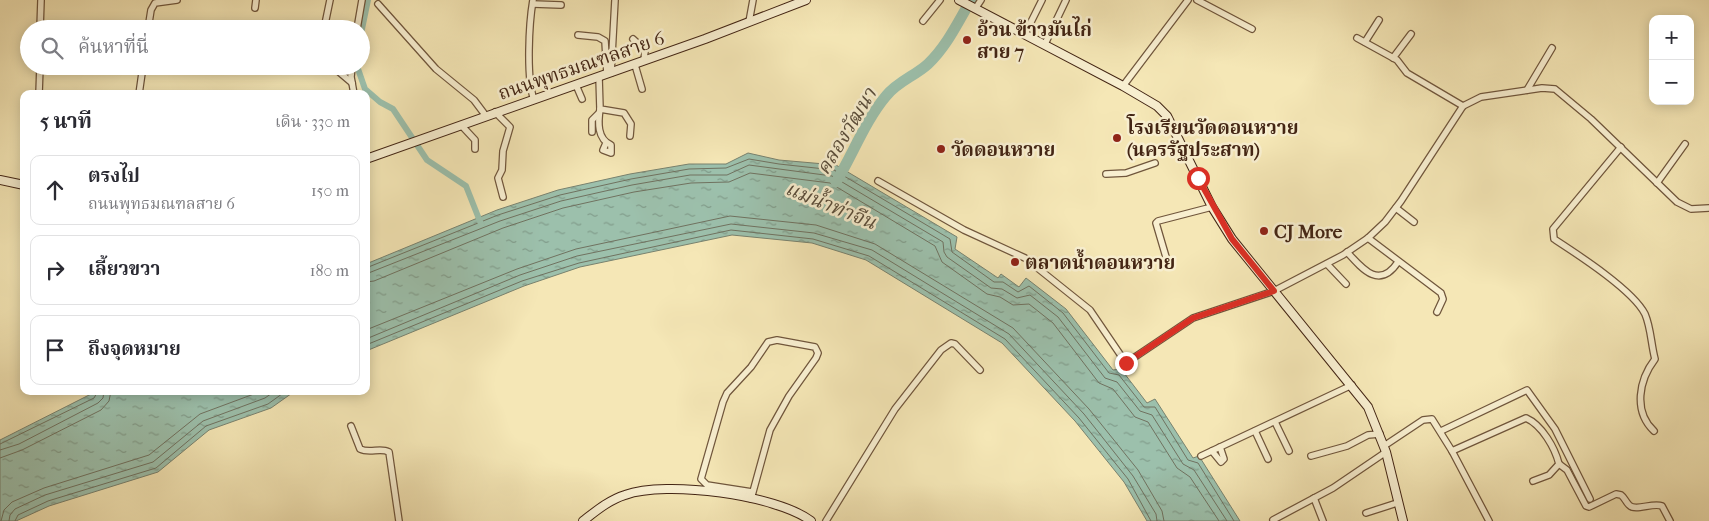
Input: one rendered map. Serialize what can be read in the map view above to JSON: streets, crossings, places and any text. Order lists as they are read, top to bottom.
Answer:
{
  "streets": {
    "main road": ["ถนนพุทธมณฑลสาย 6"]
  },
  "water": ["คลองวัฒนา", "แม่น้ำท่าจีน"],
  "places": [
    "อ้วน ข้าวมันไก่ สาย 7",
    "โรงเรียนวัดดอนหวาย (นครรัฐประสาท)",
    "วัดดอนหวาย",
    "CJ More",
    "ตลาดน้ำดอนหวาย"
  ],
  "page": {
    "map_buttons": ["+", "−"],
    "search": "ค้นหาที่นี่",
    "heading": ["5 นาที", "เดิน · 330 m"],
    "list": [
      ["ตรงไป", "ถนนพุทธมณฑลสาย 6", "150 m"],
      ["เลี้ยวขวา", "180 m"],
      "ถึงจุดหมาย"
    ]
  }
}
